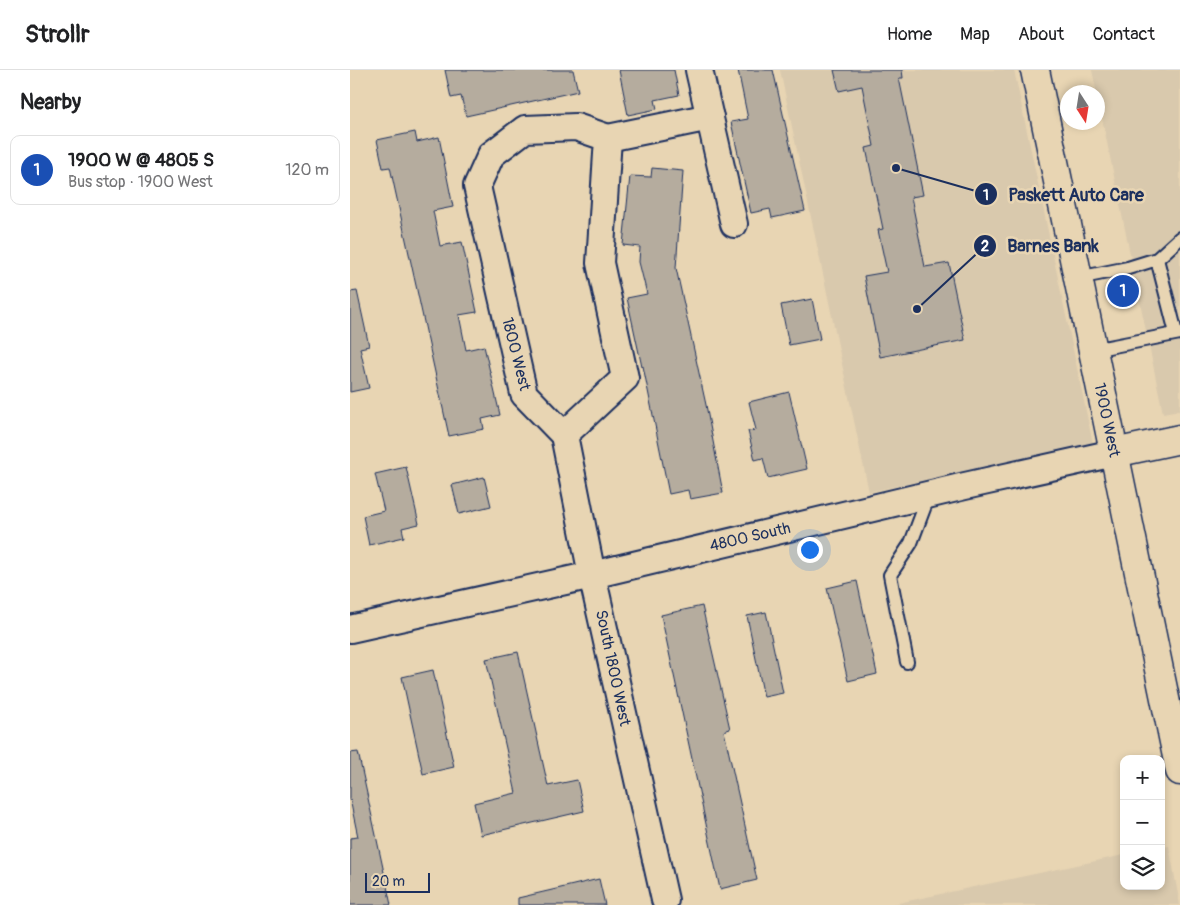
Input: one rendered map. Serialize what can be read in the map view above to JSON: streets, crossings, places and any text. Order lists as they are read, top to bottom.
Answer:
{
  "streets": {
    "main road": ["1900 West", "4800 South"],
    "street": ["1800 West", "South 1800 West"]
  },
  "crossings": [
    ["1800 West", "South 1800 West"],
    ["1900 West", "4800 South"],
    ["4800 South", "South 1800 West"]
  ],
  "places": ["Paskett Auto Care", "Barnes Bank"],
  "scale_bar": "20 m",
  "north": "bottom",
  "page": {
    "header": "Strollr",
    "nav": [
      "Home",
      "Map",
      "About",
      "Contact"
    ],
    "heading": "Nearby",
    "list": [
      {
        "mark": "1",
        "name": "1900 W @ 4805 S",
        "note": "Bus stop · 1900 West",
        "value": "120 m"
      }
    ],
    "pins": "1",
    "map_buttons": ["+", "−"],
    "scale": "20 m"
  }
}
